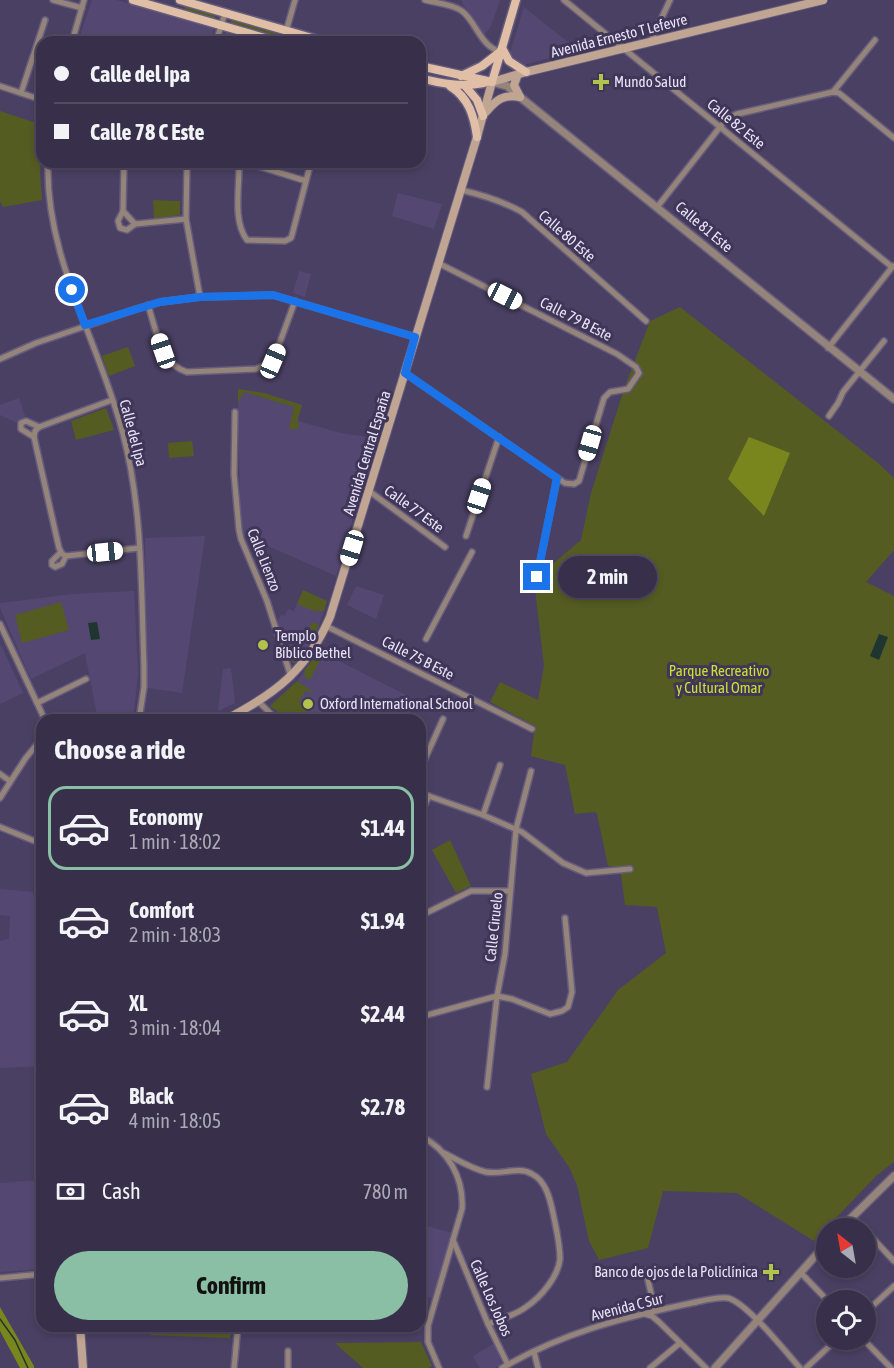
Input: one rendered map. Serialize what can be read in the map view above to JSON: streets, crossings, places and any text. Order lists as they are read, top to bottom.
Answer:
{
  "streets": {
    "main road": ["Avenida Ernesto T Lefevre", "Avenida Central España"],
    "street": [
      "Calle 82 Este",
      "Calle 81 Este",
      "Calle 80 Este",
      "Calle 79 B Este",
      "Calle del Ipa",
      "Calle 77 Este",
      "Calle Lienzo",
      "Calle 75 B Este",
      "Calle Ciruelo",
      "Calle Los Jobos",
      "Avenida C Sur"
    ]
  },
  "crossings": [
    ["Avenida Ernesto T Lefevre", "Calle 82 Este"],
    ["Avenida Ernesto T Lefevre", "Calle 81 Este"],
    ["Avenida Ernesto T Lefevre", "Avenida Central España"],
    ["Calle 81 Este", "Avenida Central España"],
    ["Calle 80 Este", "Avenida Central España"],
    ["Calle 79 B Este", "Avenida Central España"],
    ["Avenida Central España", "Calle 77 Este"],
    ["Avenida Central España", "Calle Lienzo"],
    ["Avenida Central España", "Calle 75 B Este"],
    ["Calle Los Jobos", "Avenida C Sur"]
  ],
  "parks": ["Parque Recreativo y Cultural Omar"],
  "places": {
    "health": ["Mundo Salud", "Banco de ojos de la Policlínica"],
    "other": ["Templo Bíblico Bethel", "Oxford International School"]
  },
  "north": "top left",
  "page": {
    "banner": ["Calle del Ipa", "Calle 78 C Este"],
    "bubble": "2 min",
    "heading": "Choose a ride",
    "list": [
      {
        "name": "Economy",
        "note": "1 min · 18:02",
        "value": "$1.44"
      },
      {
        "name": "Comfort",
        "note": "2 min · 18:03",
        "value": "$1.94"
      },
      {
        "name": "XL",
        "note": "3 min · 18:04",
        "value": "$2.44"
      },
      {
        "name": "Black",
        "note": "4 min · 18:05",
        "value": "$2.78"
      }
    ],
    "pay": ["Cash", "780 m"],
    "buttons": "Confirm"
  }
}
